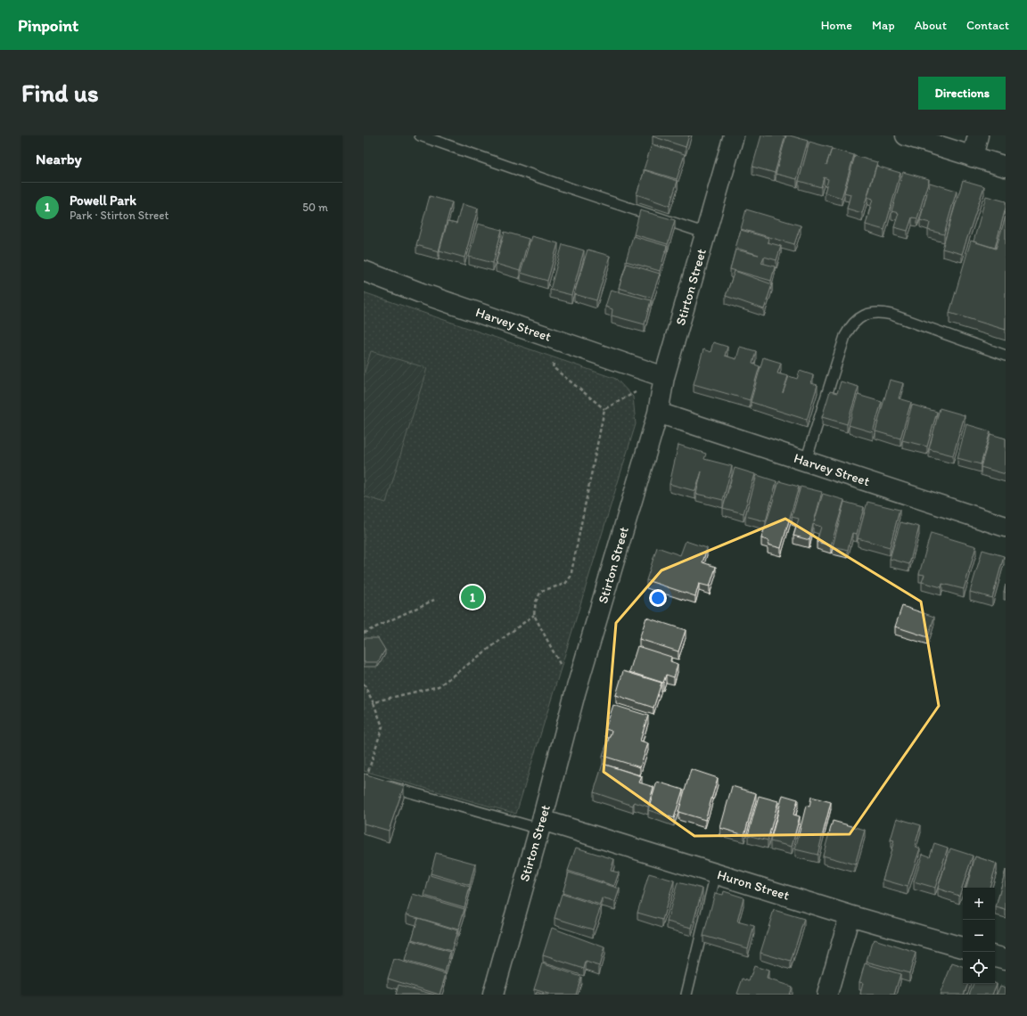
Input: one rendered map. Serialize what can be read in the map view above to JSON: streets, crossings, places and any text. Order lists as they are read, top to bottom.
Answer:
{
  "streets": {
    "street": ["Stirton Street", "Harvey Street", "Huron Street"]
  },
  "crossings": [
    ["Stirton Street", "Harvey Street"],
    ["Stirton Street", "Huron Street"]
  ],
  "page": {
    "header": "Pinpoint",
    "nav": [
      "Home",
      "Map",
      "About",
      "Contact"
    ],
    "buttons": "Directions",
    "title": "Find us",
    "heading": "Nearby",
    "list": [
      {
        "mark": "1",
        "name": "Powell Park",
        "note": "Park · Stirton Street",
        "value": "50 m"
      }
    ],
    "pins": "1",
    "map_buttons": ["+", "−"]
  }
}
